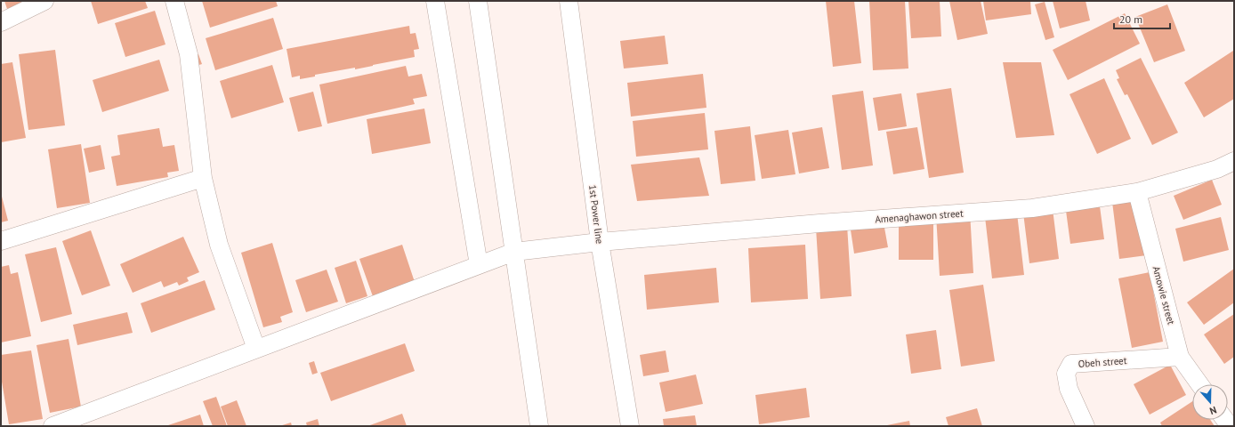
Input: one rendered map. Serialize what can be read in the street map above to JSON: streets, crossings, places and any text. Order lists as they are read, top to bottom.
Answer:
{
  "streets": {
    "street": [
      "1st Power line",
      "Amenaghawon street",
      "Amowie street",
      "Obeh street"
    ]
  },
  "crossings": [
    ["1st Power line", "Amenaghawon street"],
    ["Amenaghawon street", "Amowie street"],
    ["Amowie street", "Obeh street"]
  ],
  "scale_bar": "20 m",
  "north": "bottom"
}
